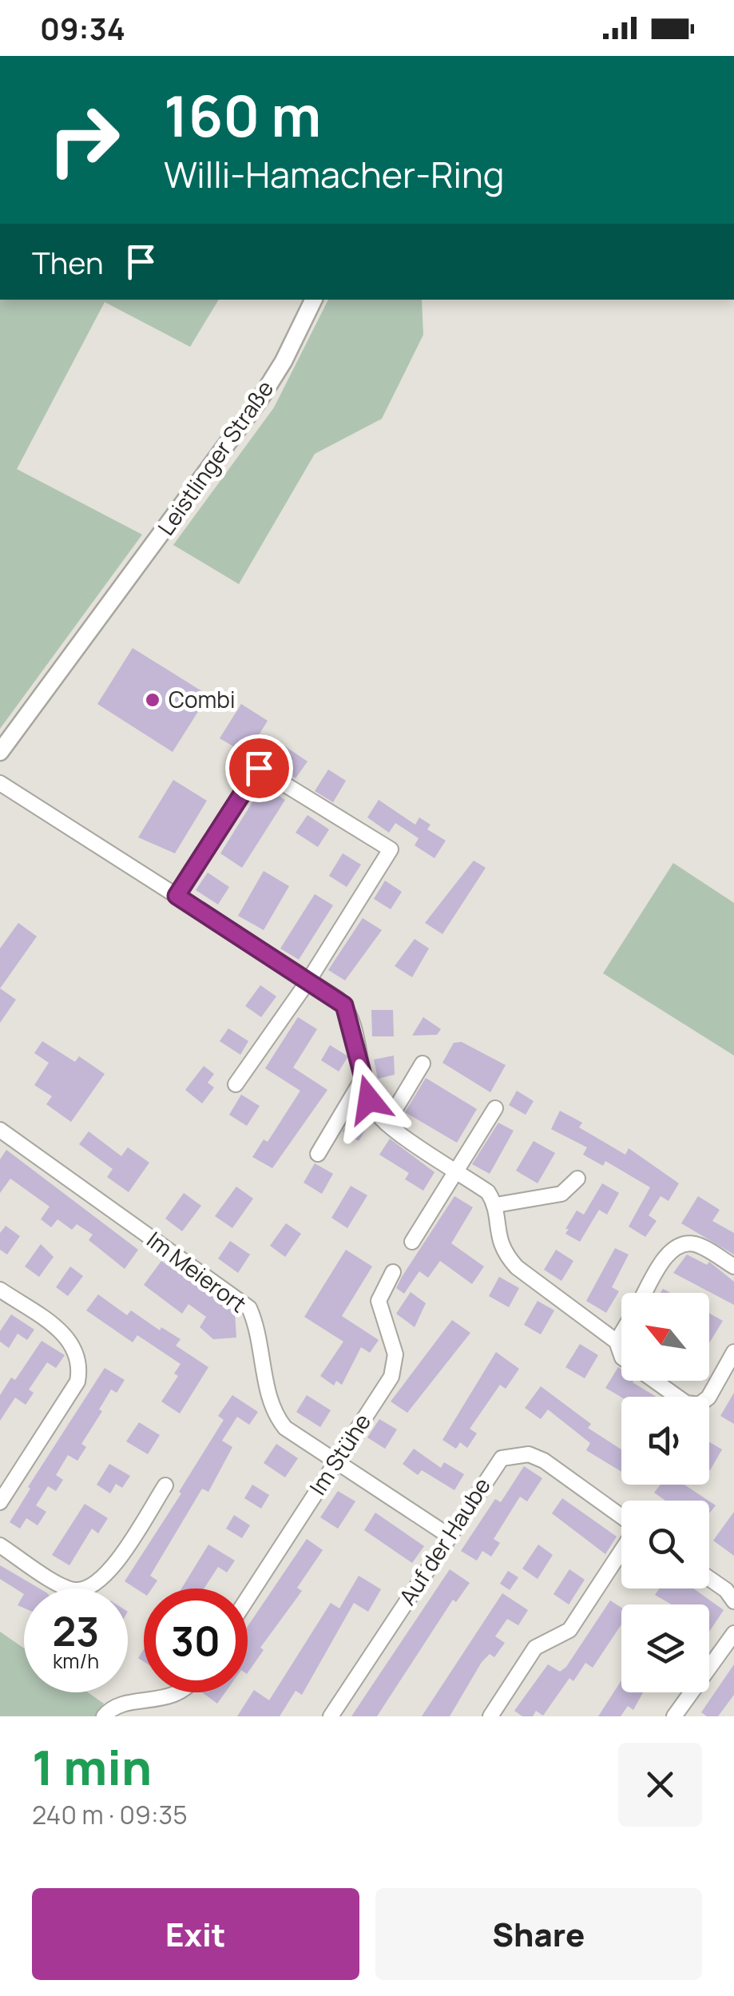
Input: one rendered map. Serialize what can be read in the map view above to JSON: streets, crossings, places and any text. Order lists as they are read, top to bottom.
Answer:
{
  "streets": {
    "street": [
      "Leistlinger Straße",
      "Im Meierort",
      "Im Stühe",
      "Auf der Haube"
    ]
  },
  "crossings": [
    ["Im Meierort", "Im Stühe"],
    ["Im Meierort", "Auf der Haube"]
  ],
  "places": ["Combi"],
  "north": "top left",
  "page": {
    "status": "09:34",
    "turn": ["160 m", "Willi-Hamacher-Ring"],
    "then": "Then",
    "speed": "23 km/h",
    "limit": "30",
    "heading": ["1 min", "240 m · 09:35"],
    "buttons": ["Exit", "Share"]
  }
}
